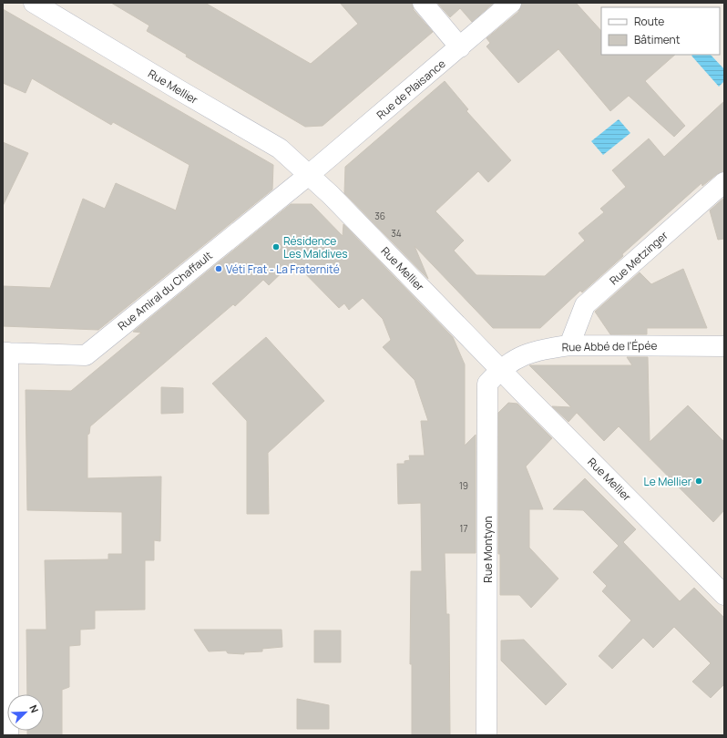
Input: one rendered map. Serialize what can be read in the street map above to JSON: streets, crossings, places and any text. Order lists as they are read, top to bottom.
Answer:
{
  "streets": {
    "street": [
      "Rue Mellier",
      "Rue de Plaisance",
      "Rue Metzinger",
      "Rue Amiral du Chaffault",
      "Rue Abbé de l'Épée",
      "Rue Montyon"
    ]
  },
  "crossings": [
    ["Rue Mellier", "Rue de Plaisance"],
    ["Rue Mellier", "Rue Amiral du Chaffault"],
    ["Rue Mellier", "Rue Abbé de l'Épée"],
    ["Rue Mellier", "Rue Montyon"],
    ["Rue de Plaisance", "Rue Amiral du Chaffault"],
    ["Rue Metzinger", "Rue Abbé de l'Épée"],
    ["Rue Abbé de l'Épée", "Rue Montyon"]
  ],
  "places": ["Résidence Les Maldives", "Véti Frat - La Fraternité", "Le Mellier"],
  "house_numbers": [
    "36",
    "34",
    "19",
    "17"
  ],
  "legend": ["Route", "Bâtiment"],
  "north": "top right"
}
